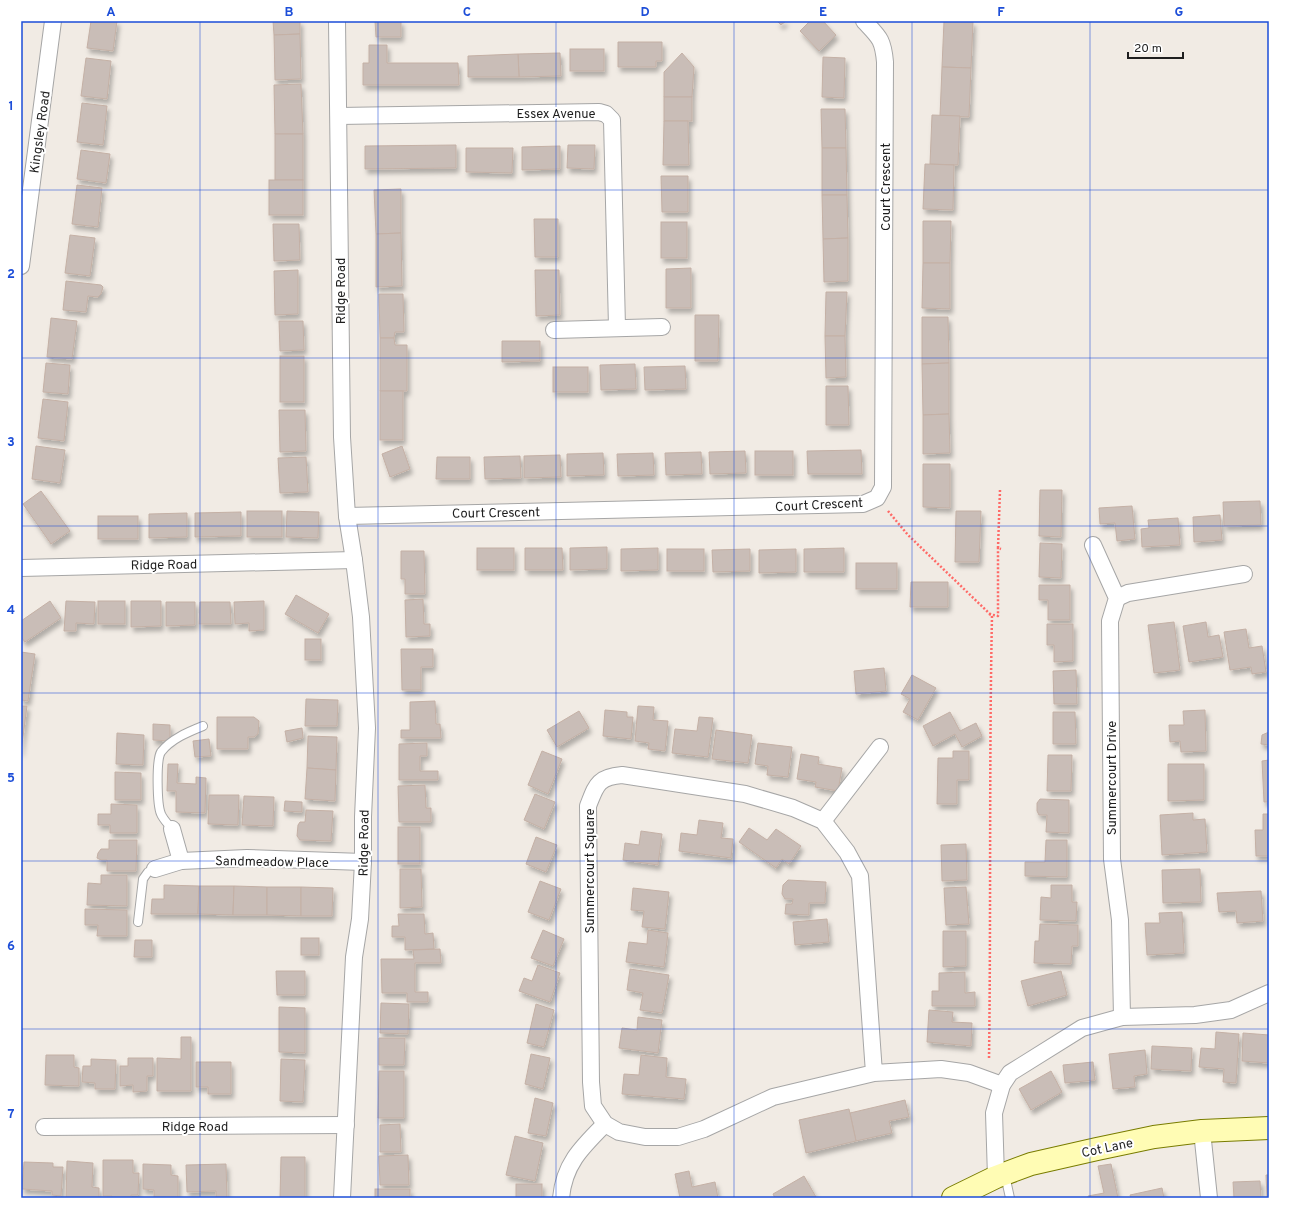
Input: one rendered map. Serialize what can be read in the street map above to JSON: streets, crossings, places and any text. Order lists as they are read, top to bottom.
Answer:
{
  "streets": {
    "street": [
      "Essex Avenue",
      "Kingsley Road",
      "Court Crescent",
      "Ridge Road",
      "Summercourt Drive",
      "Sandmeadow Place",
      "Summercourt Square",
      "Cot Lane"
    ]
  },
  "crossings": [
    ["Essex Avenue", "Ridge Road"],
    ["Court Crescent", "Ridge Road"],
    ["Ridge Road", "Sandmeadow Place"]
  ],
  "scale_bar": "20 m",
  "grid": {
    "columns": [
      "A",
      "B",
      "C",
      "D",
      "E",
      "F",
      "G"
    ],
    "rows": [
      "1",
      "2",
      "3",
      "4",
      "5",
      "6",
      "7"
    ]
  }
}
